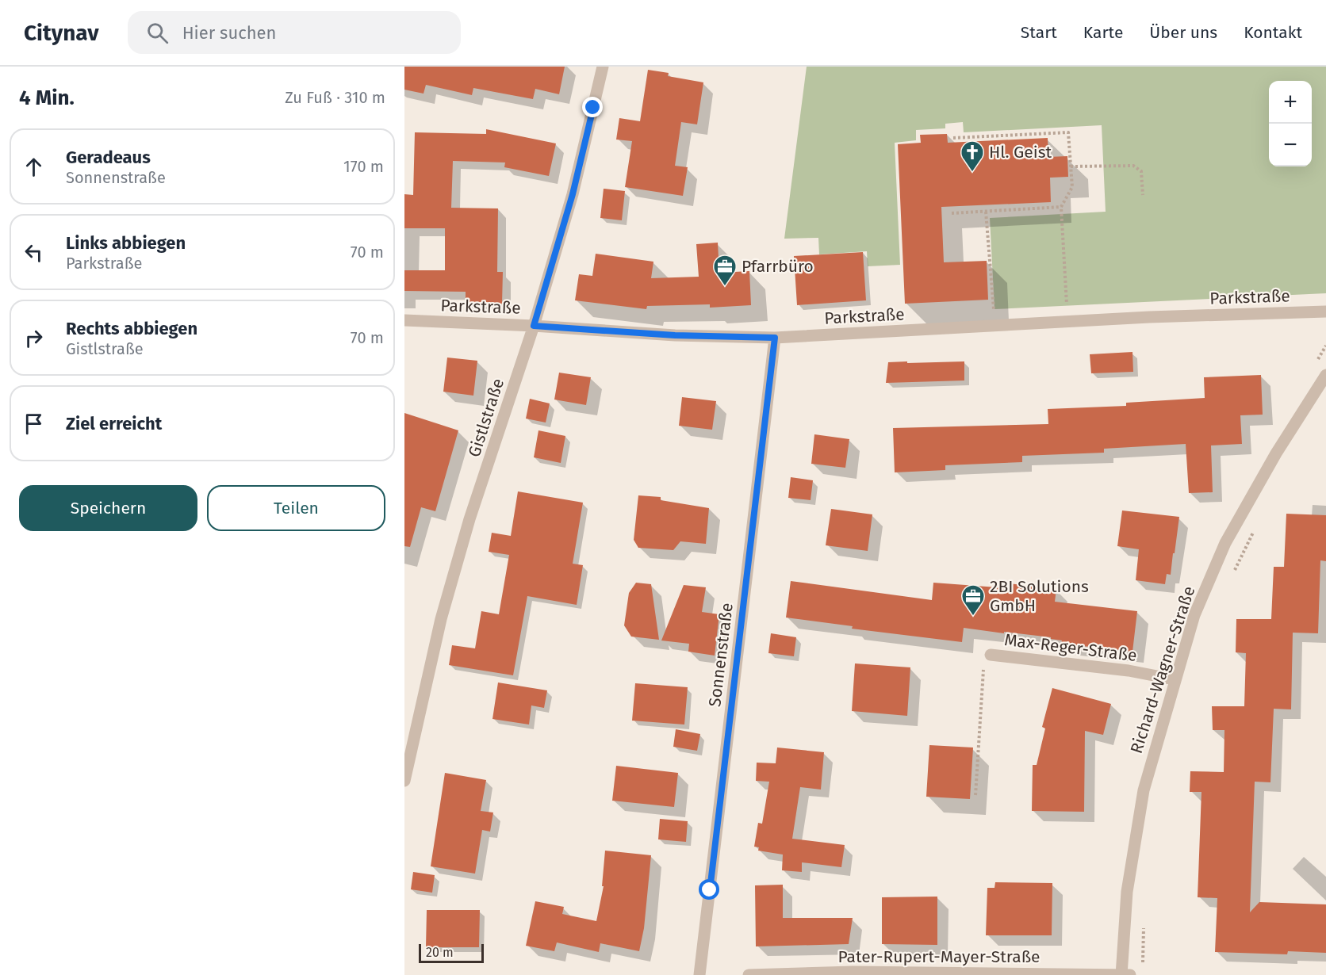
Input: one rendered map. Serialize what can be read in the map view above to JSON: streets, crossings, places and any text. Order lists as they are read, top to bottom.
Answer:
{
  "streets": {
    "street": [
      "Parkstraße",
      "Gistlstraße",
      "Max-Reger-Straße",
      "Sonnenstraße",
      "Richard-Wagner-Straße",
      "Pater-Rupert-Mayer-Straße"
    ]
  },
  "crossings": [
    ["Parkstraße", "Gistlstraße"],
    ["Parkstraße", "Sonnenstraße"],
    ["Max-Reger-Straße", "Richard-Wagner-Straße"],
    ["Richard-Wagner-Straße", "Pater-Rupert-Mayer-Straße"]
  ],
  "places": {
    "church": ["Hl. Geist"],
    "office": ["Pfarrbüro", "2BI Solutions GmbH"]
  },
  "scale_bar": "20 m",
  "page": {
    "header": "Citynav",
    "search": "Hier suchen",
    "nav": [
      "Start",
      "Karte",
      "Über uns",
      "Kontakt"
    ],
    "heading": ["4 Min.", "Zu Fuß · 310 m"],
    "map_buttons": ["+", "−"],
    "list": [
      ["Geradeaus", "Sonnenstraße", "170 m"],
      ["Links abbiegen", "Parkstraße", "70 m"],
      ["Rechts abbiegen", "Gistlstraße", "70 m"],
      "Ziel erreicht"
    ],
    "buttons": ["Speichern", "Teilen"],
    "scale": "20 m"
  }
}
